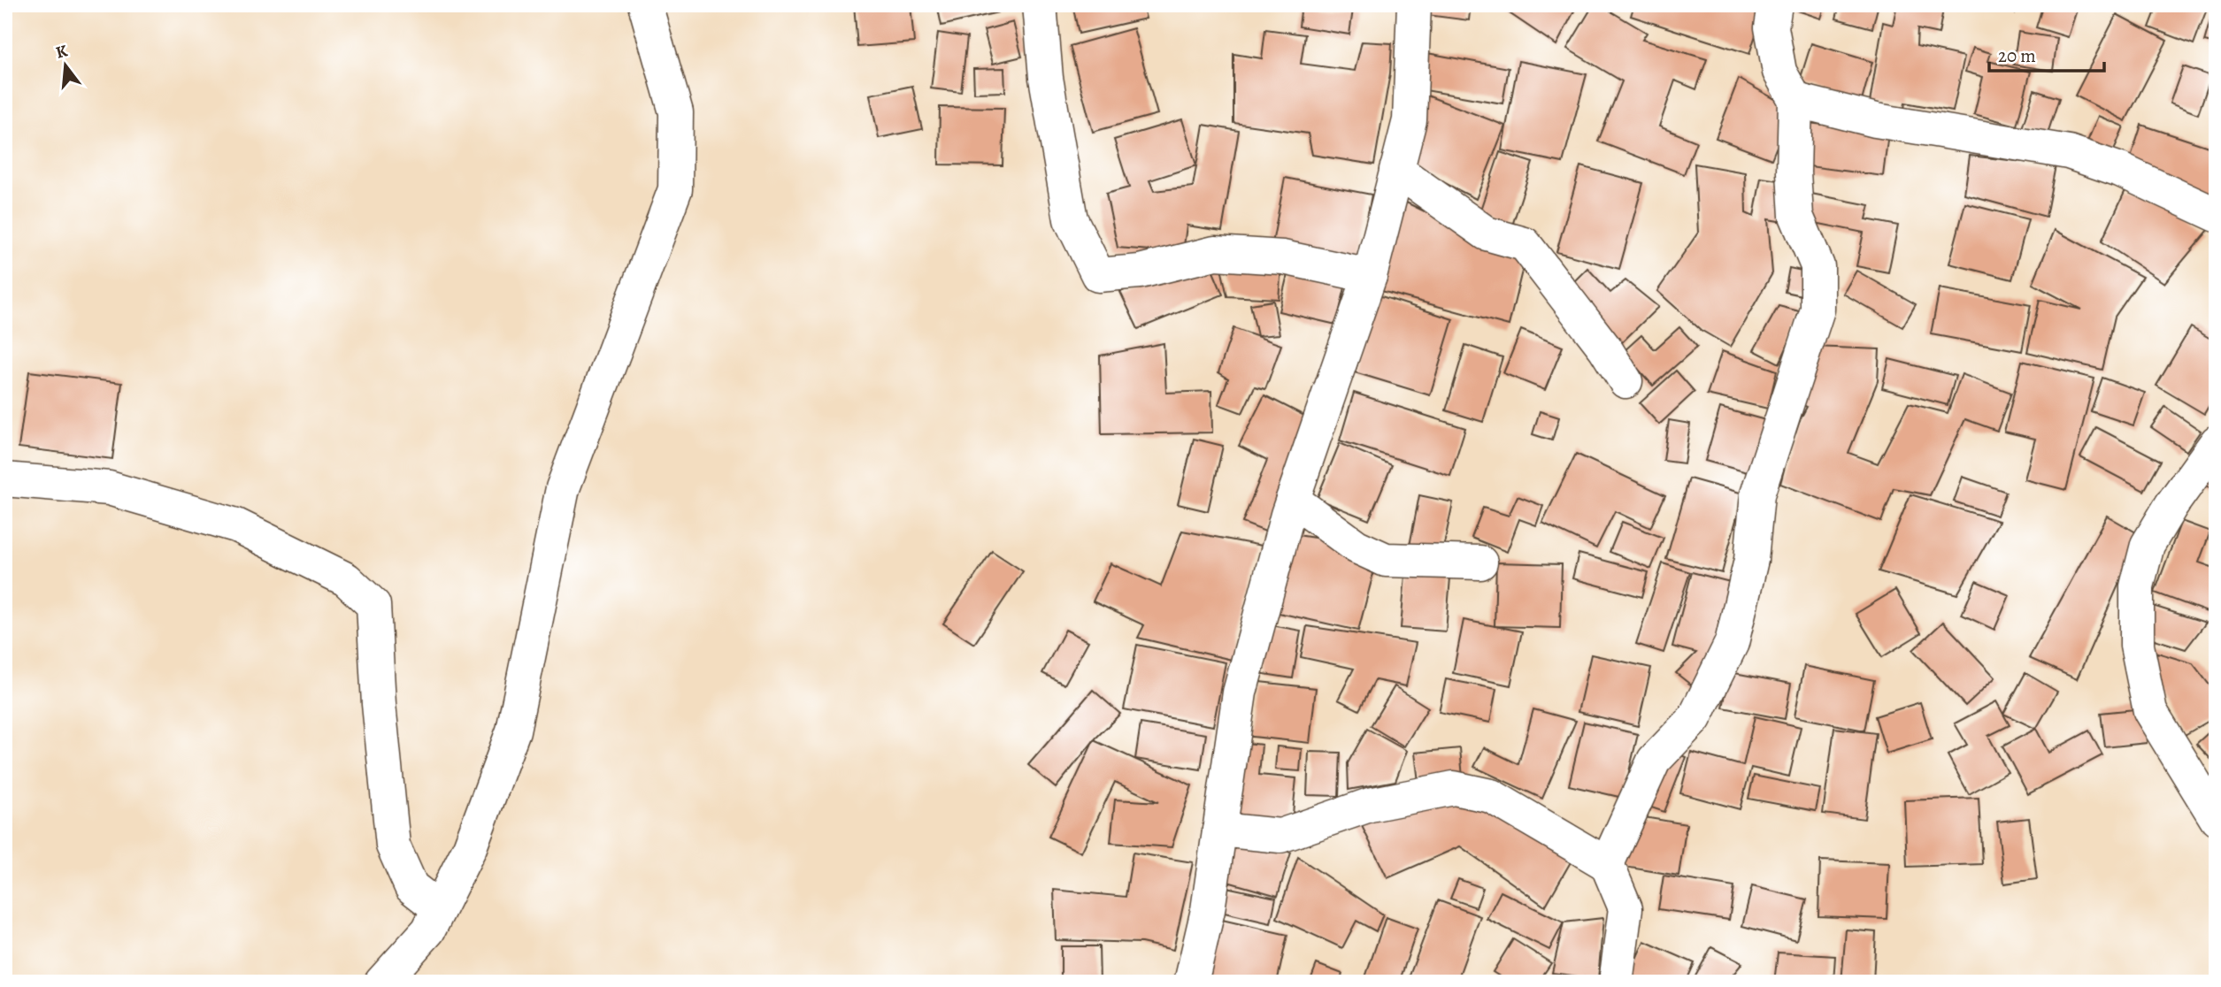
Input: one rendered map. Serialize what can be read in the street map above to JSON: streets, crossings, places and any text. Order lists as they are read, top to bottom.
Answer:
{
  "scale_bar": "20 m",
  "north": "top"
}
